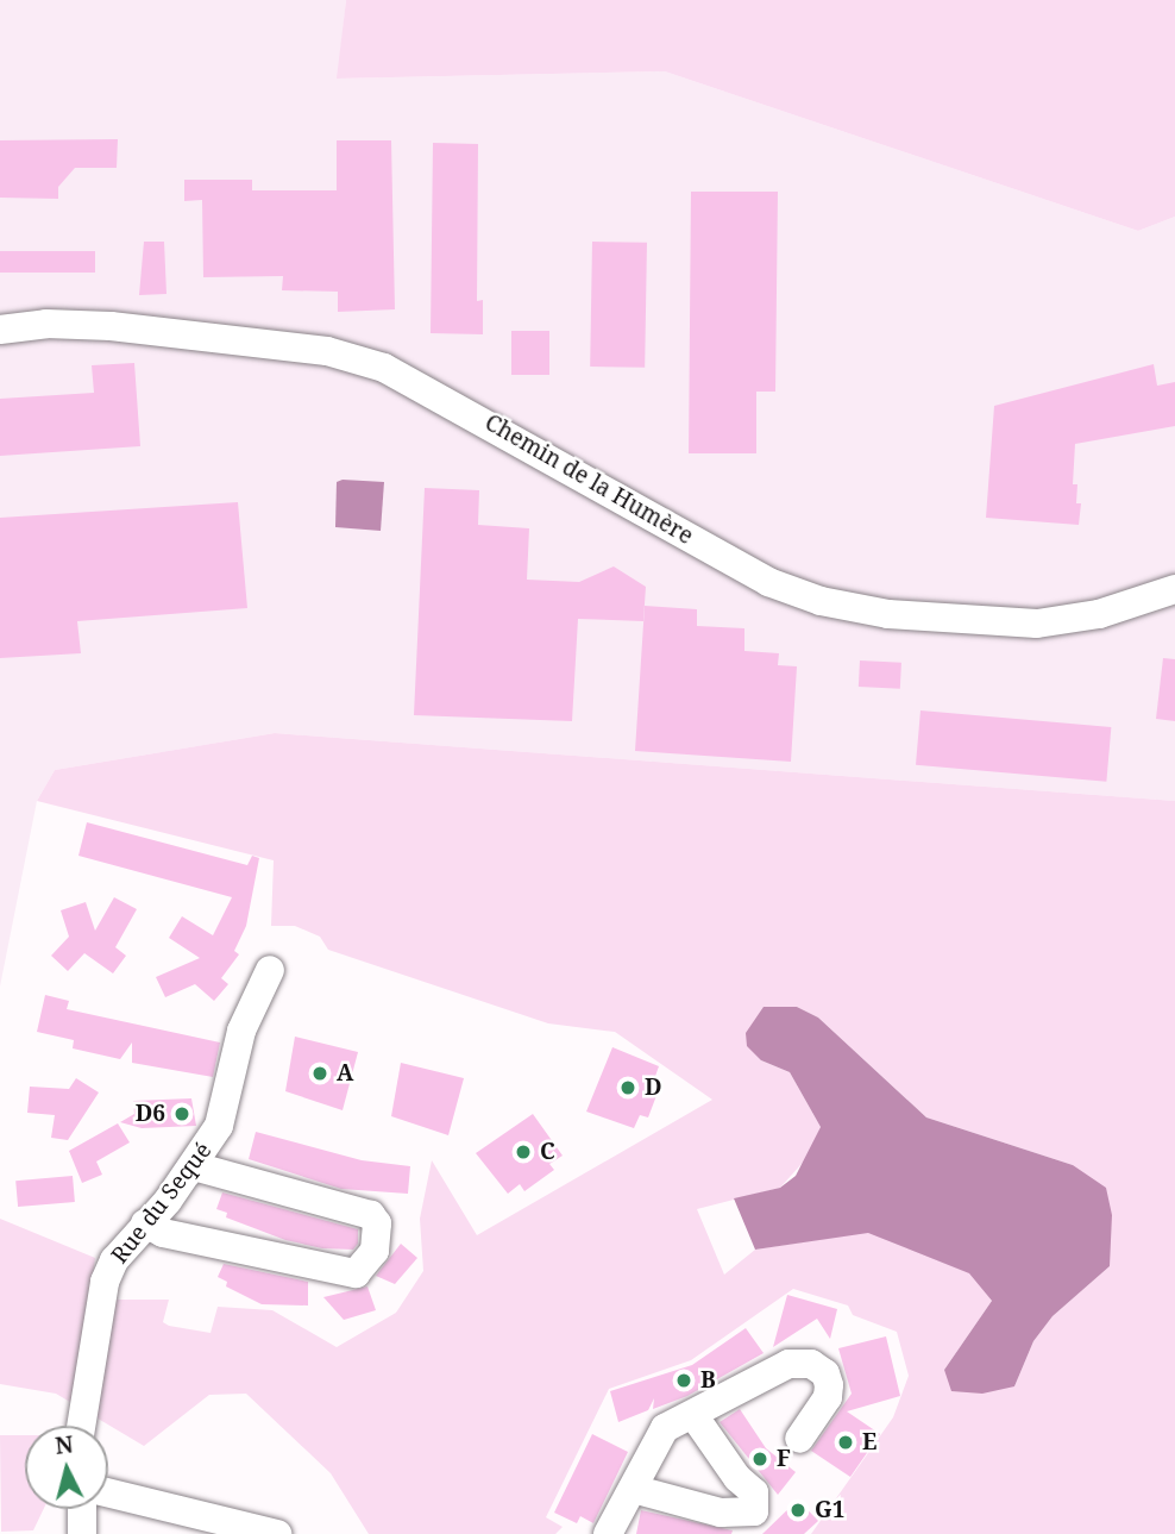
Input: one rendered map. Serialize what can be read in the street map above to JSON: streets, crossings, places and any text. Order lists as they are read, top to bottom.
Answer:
{
  "streets": {
    "street": ["Chemin de la Humère", "Rue du Sequé"]
  },
  "places": [
    "A",
    "D",
    "D6",
    "C",
    "B",
    "E",
    "F",
    "G1"
  ],
  "north": "top"
}
